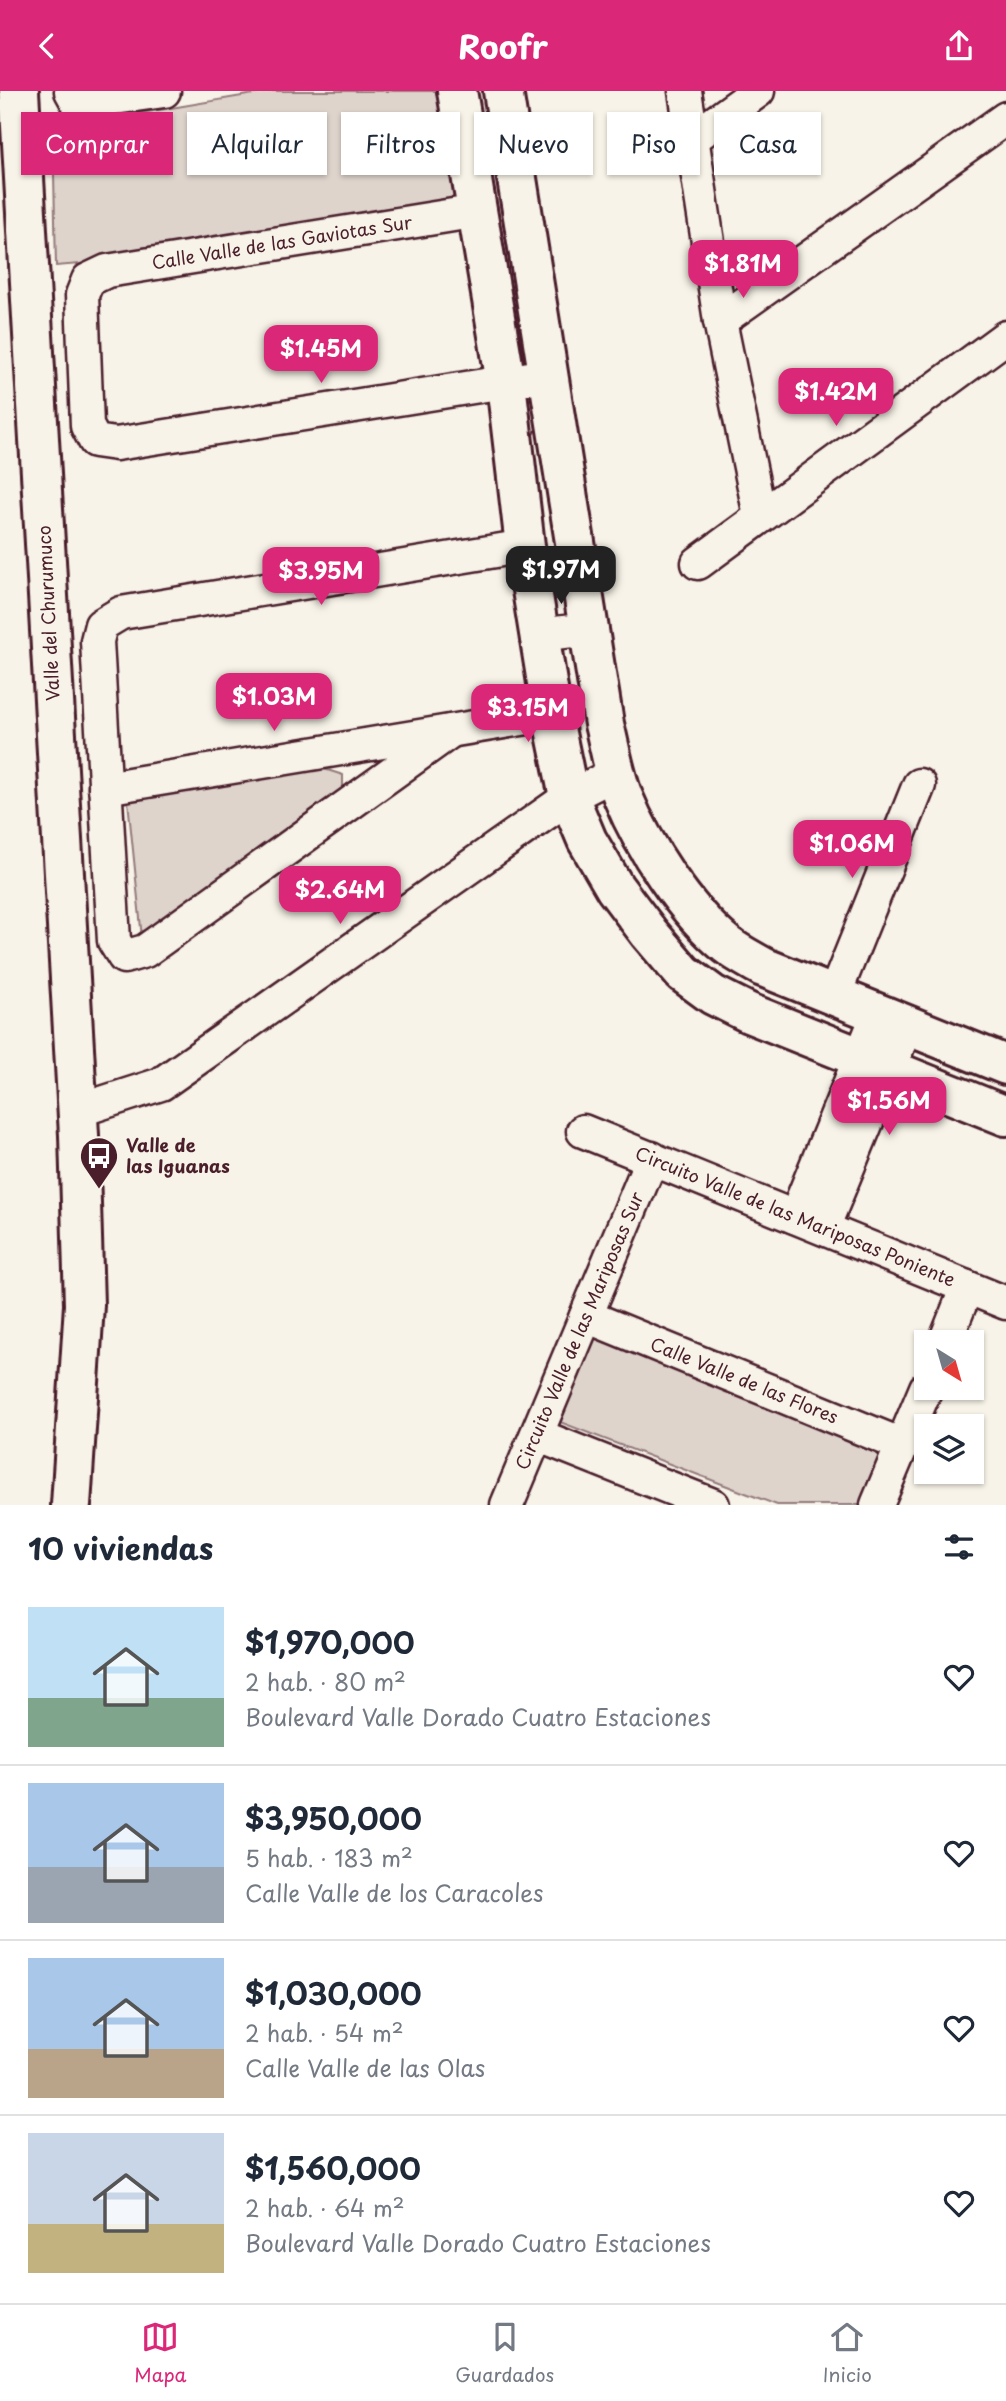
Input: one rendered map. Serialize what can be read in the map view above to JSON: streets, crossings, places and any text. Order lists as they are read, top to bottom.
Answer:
{
  "streets": {
    "street": [
      "Calle Valle de las Gaviotas Sur",
      "Valle del Churumuco",
      "Circuito Valle de las Mariposas Poniente",
      "Circuito Valle de las Mariposas Sur",
      "Calle Valle de las Flores"
    ]
  },
  "crossings": [
    ["Circuito Valle de las Mariposas Poniente", "Circuito Valle de las Mariposas Sur"],
    ["Circuito Valle de las Mariposas Sur", "Calle Valle de las Flores"]
  ],
  "places": {
    "bus stop": ["Valle de las Iguanas"]
  },
  "north": "bottom right",
  "page": {
    "header": "Roofr",
    "chip": [
      "Comprar",
      "Alquilar",
      "Filtros",
      "Nuevo",
      "Piso",
      "Casa"
    ],
    "price": [
      "$1.81M",
      "$1.45M",
      "$1.42M",
      "$1.97M",
      "$3.95M",
      "$1.03M",
      "$3.15M",
      "$1.06M",
      "$2.64M",
      "$1.56M"
    ],
    "heading": "10 viviendas",
    "list": [
      {
        "name": "$1,970,000",
        "note": "2 hab. · 80 m² · Boulevard Valle Dorado Cuatro Estaciones"
      },
      {
        "name": "$3,950,000",
        "note": "5 hab. · 183 m² · Calle Valle de los Caracoles"
      },
      {
        "name": "$1,030,000",
        "note": "2 hab. · 54 m² · Calle Valle de las Olas"
      },
      {
        "name": "$1,560,000",
        "note": "2 hab. · 64 m² · Boulevard Valle Dorado Cuatro Estaciones"
      }
    ],
    "tabs": ["Mapa", "Guardados", "Inicio"]
  }
}
